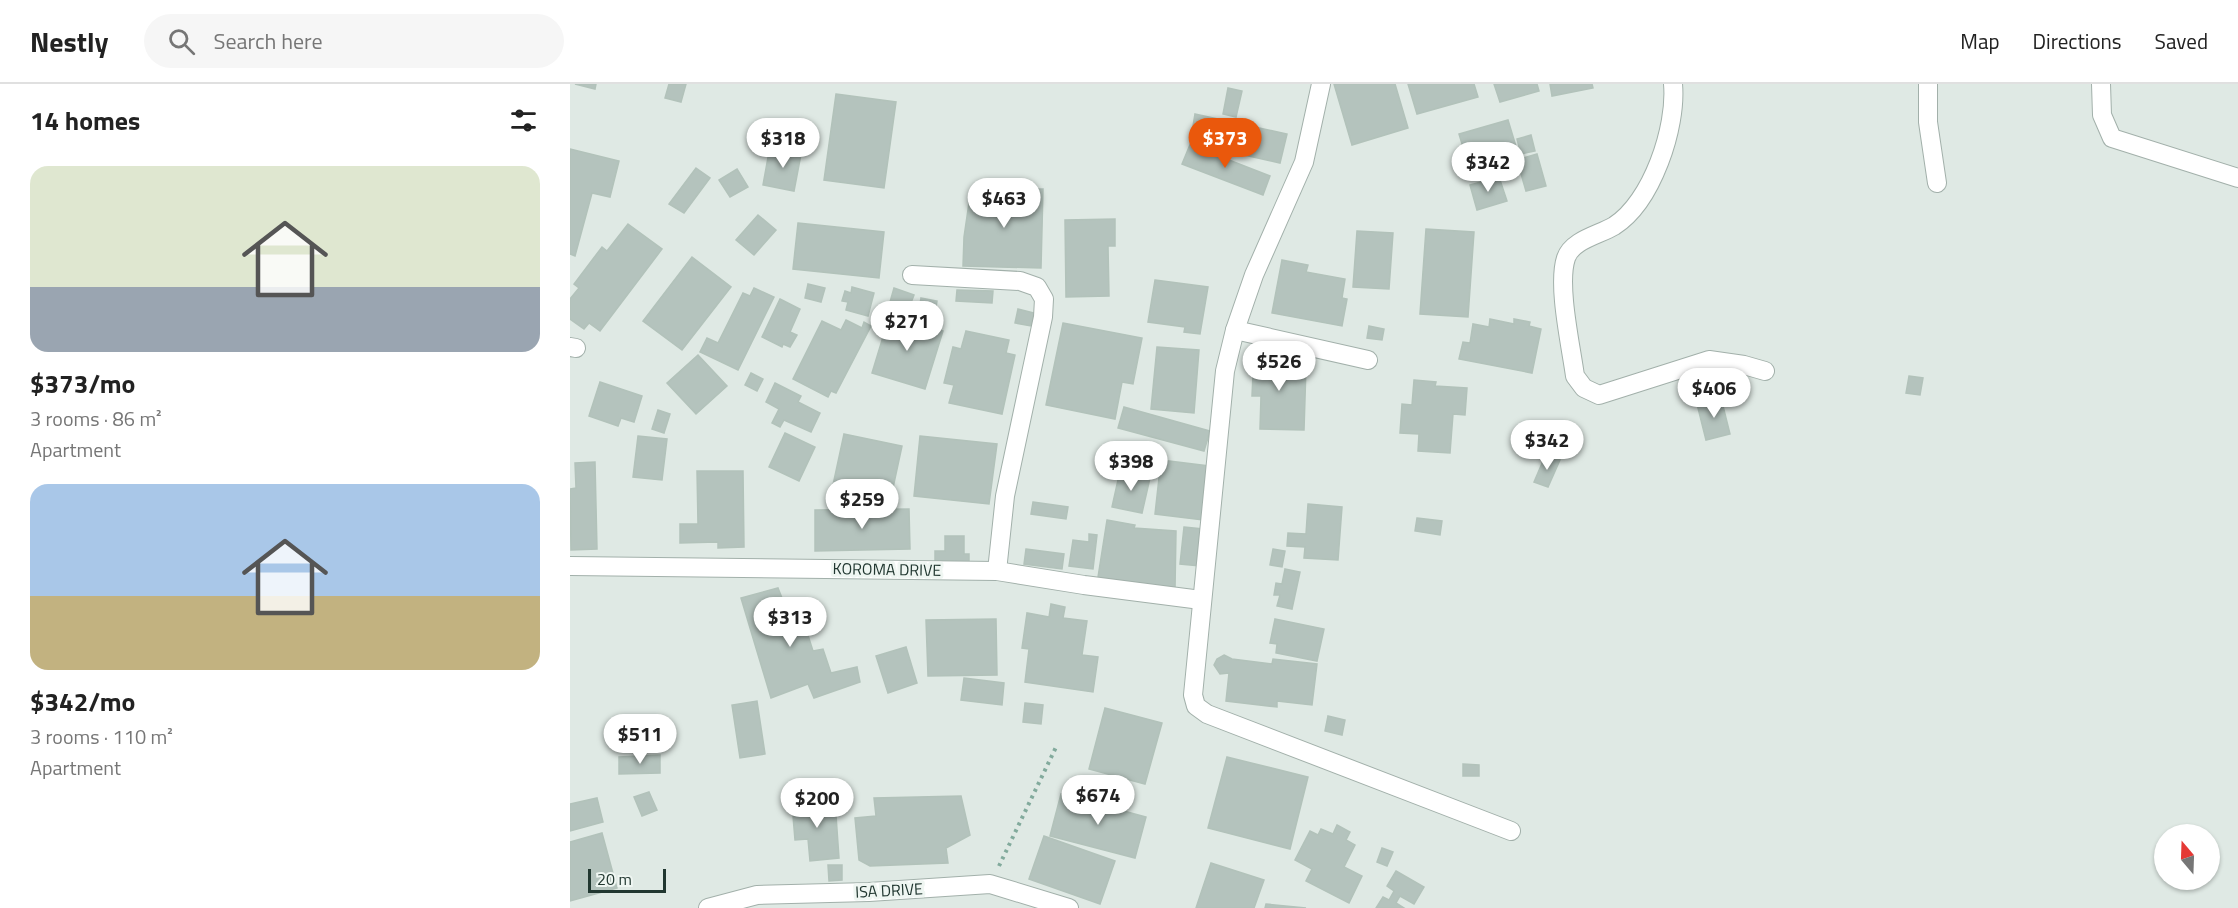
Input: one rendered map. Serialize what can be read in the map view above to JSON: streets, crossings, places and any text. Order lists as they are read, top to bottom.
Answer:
{
  "streets": {
    "street": ["KOROMA DRIVE", "ISA DRIVE"]
  },
  "scale_bar": "20 m",
  "north": "top",
  "page": {
    "header": "Nestly",
    "search": "Search here",
    "nav": ["Map", "Directions", "Saved"],
    "heading": "14 homes",
    "price": [
      "$318",
      "$373",
      "$342",
      "$463",
      "$271",
      "$526",
      "$406",
      "$342",
      "$398",
      "$259",
      "$313",
      "$511",
      "$674",
      "$200"
    ],
    "list": [
      {
        "name": "$373/mo",
        "note": "3 rooms · 86 m² · Apartment"
      },
      {
        "name": "$342/mo",
        "note": "3 rooms · 110 m² · Apartment"
      }
    ],
    "scale": "20 m"
  }
}
